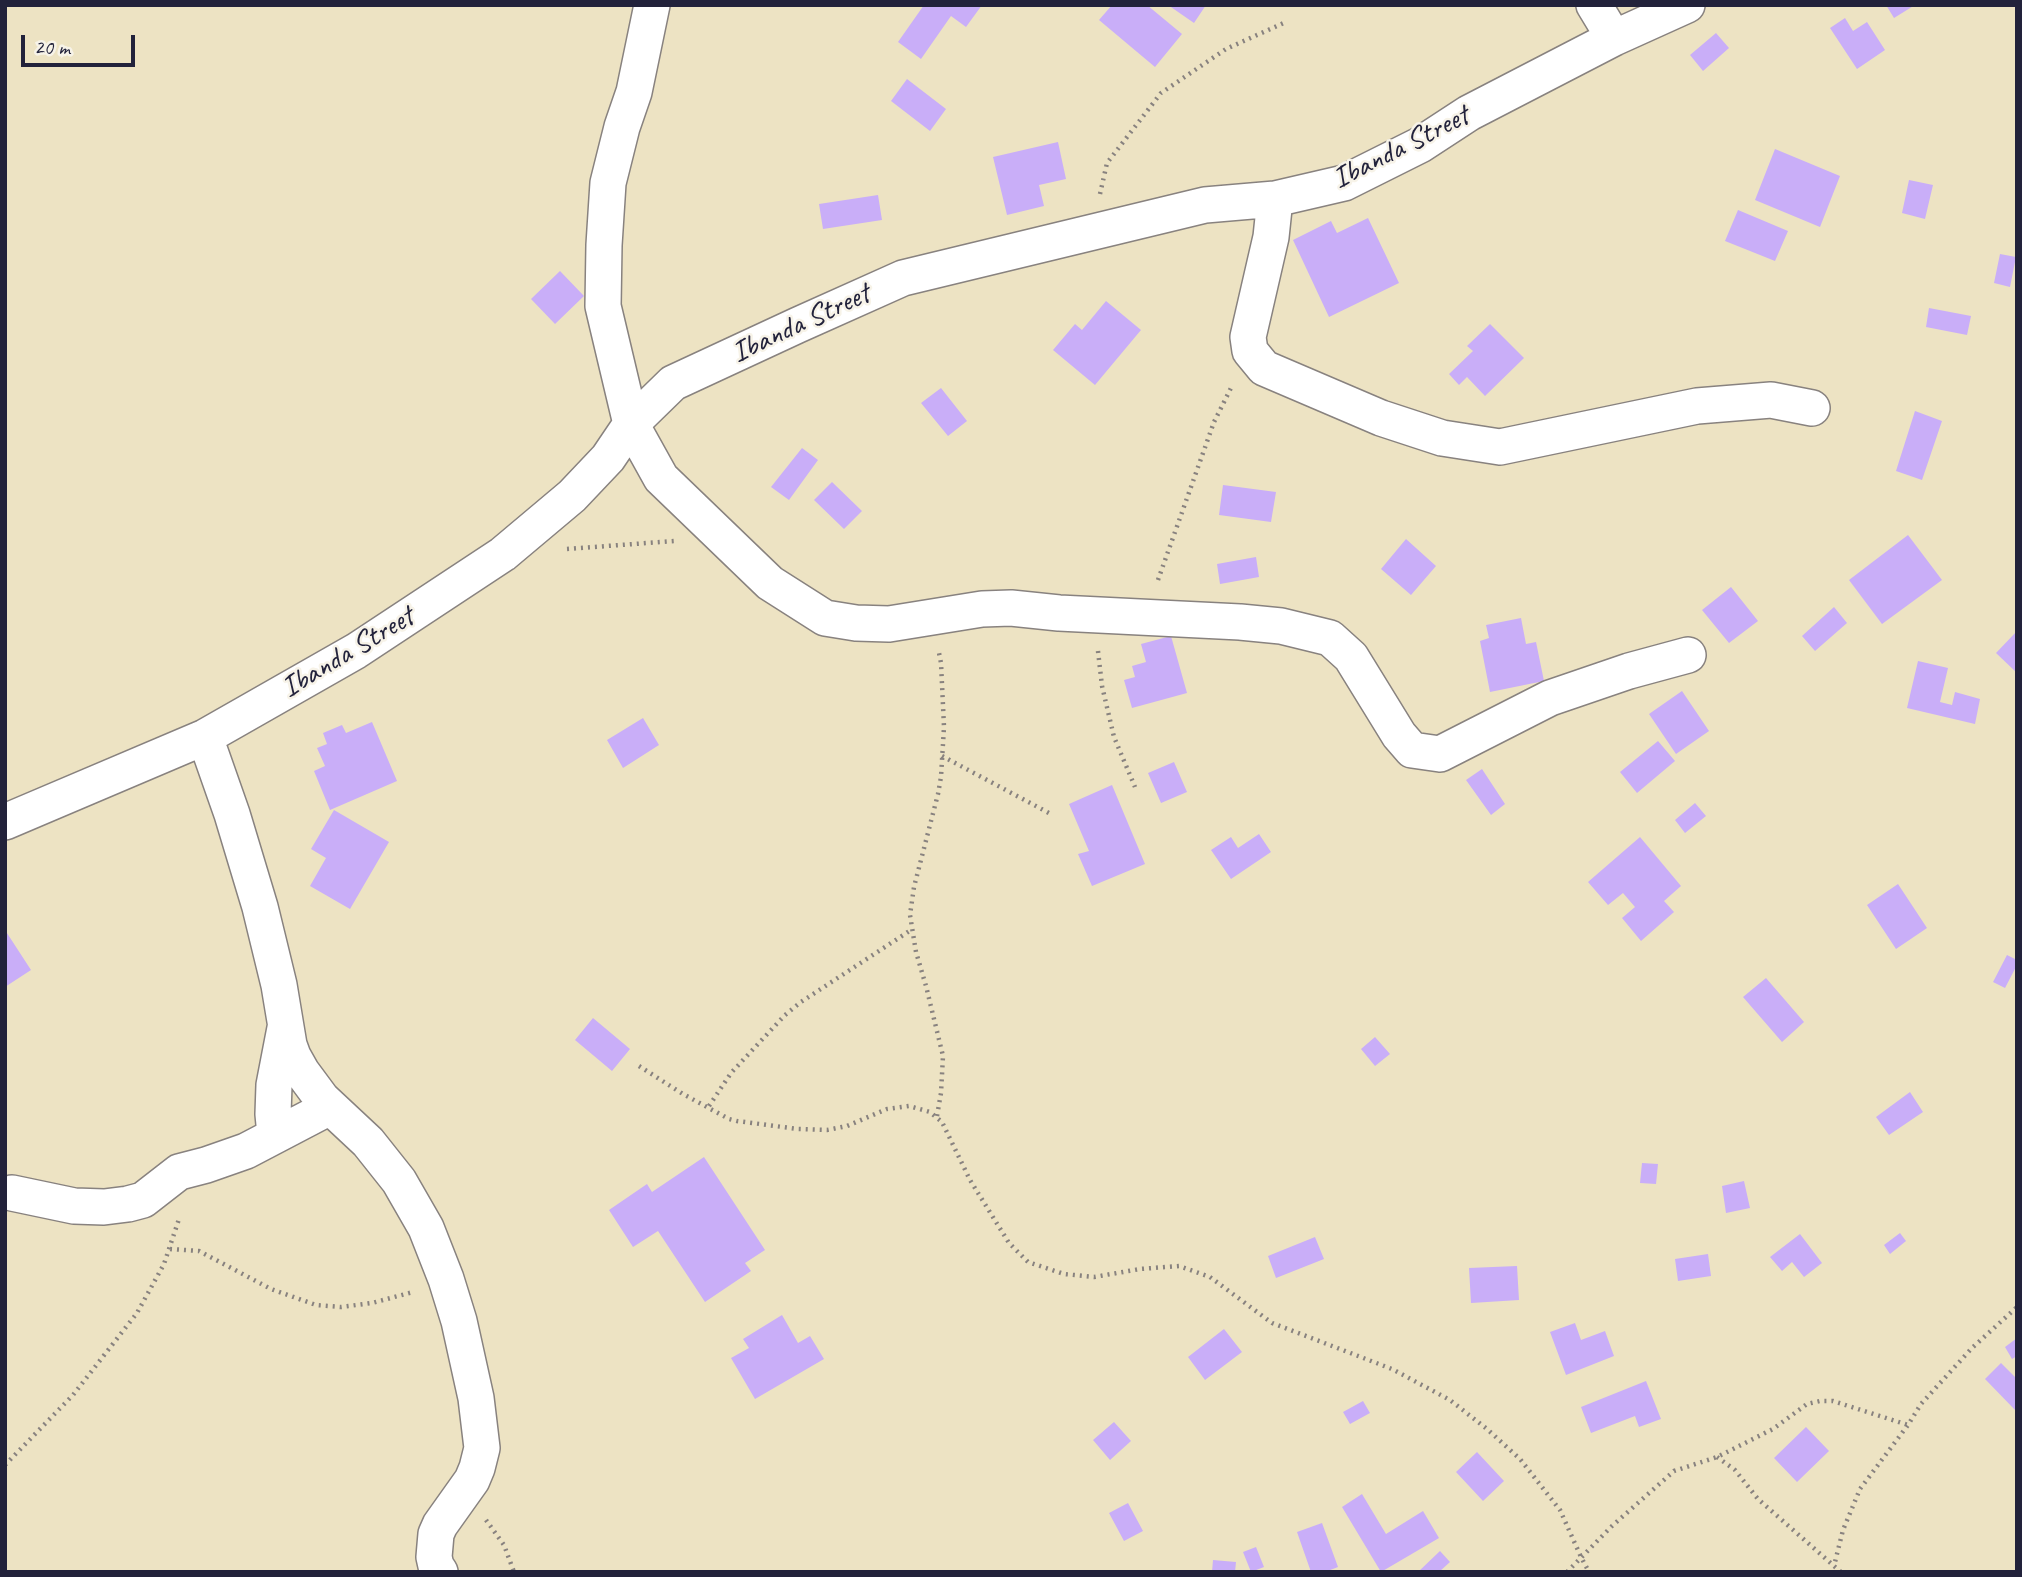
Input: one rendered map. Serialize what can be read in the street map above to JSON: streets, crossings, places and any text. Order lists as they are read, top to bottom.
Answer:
{
  "streets": {
    "street": ["Ibanda Street"]
  },
  "scale_bar": "20 m"
}
